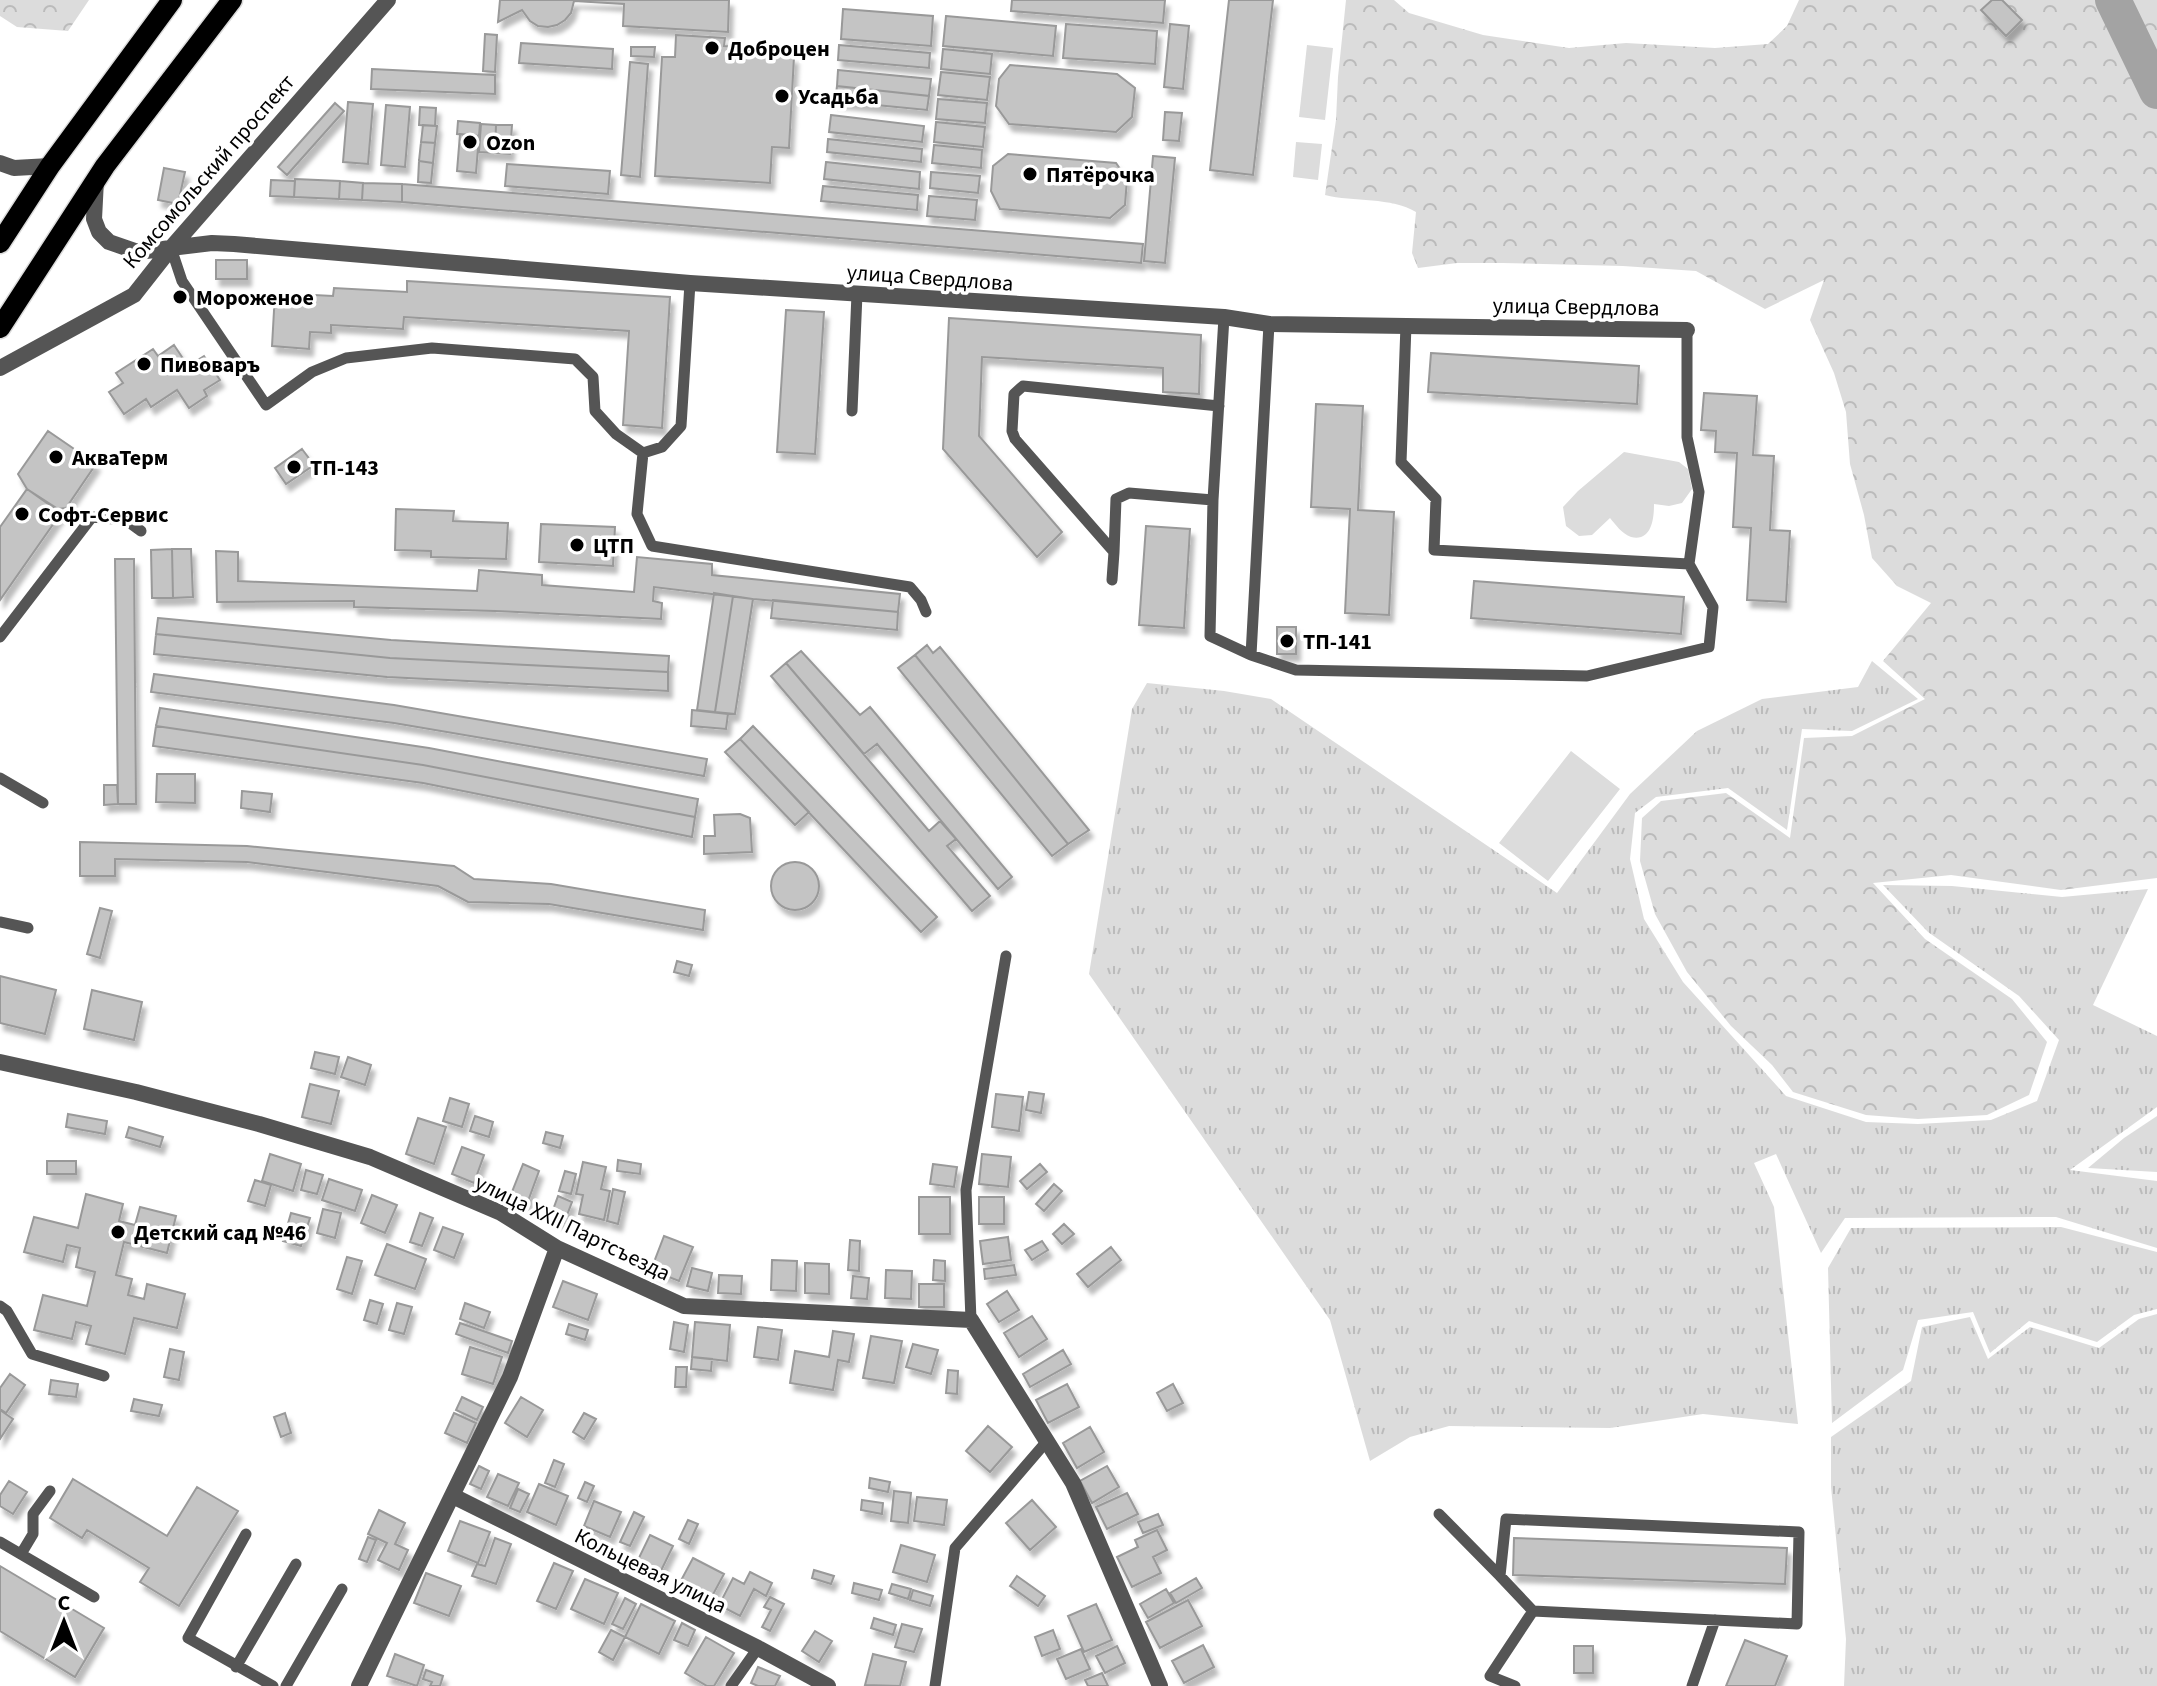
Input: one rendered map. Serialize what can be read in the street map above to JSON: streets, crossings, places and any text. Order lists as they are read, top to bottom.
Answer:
{
  "streets": {
    "street": [
      "Комсомольский проспект",
      "улица Свердлова",
      "улица XXII Партсъезда",
      "Кольцевая улица"
    ]
  },
  "crossings": [
    ["Комсомольский проспект", "улица Свердлова"]
  ],
  "places": [
    "Доброцен",
    "Усадьба",
    "Ozon",
    "Пятёрочка",
    "Мороженое",
    "Пивоваръ",
    "АкваТерм",
    "ТП-143",
    "Софт-Сервис",
    "ЦТП",
    "ТП-141",
    "Детский сад №46"
  ],
  "north": "top"
}
